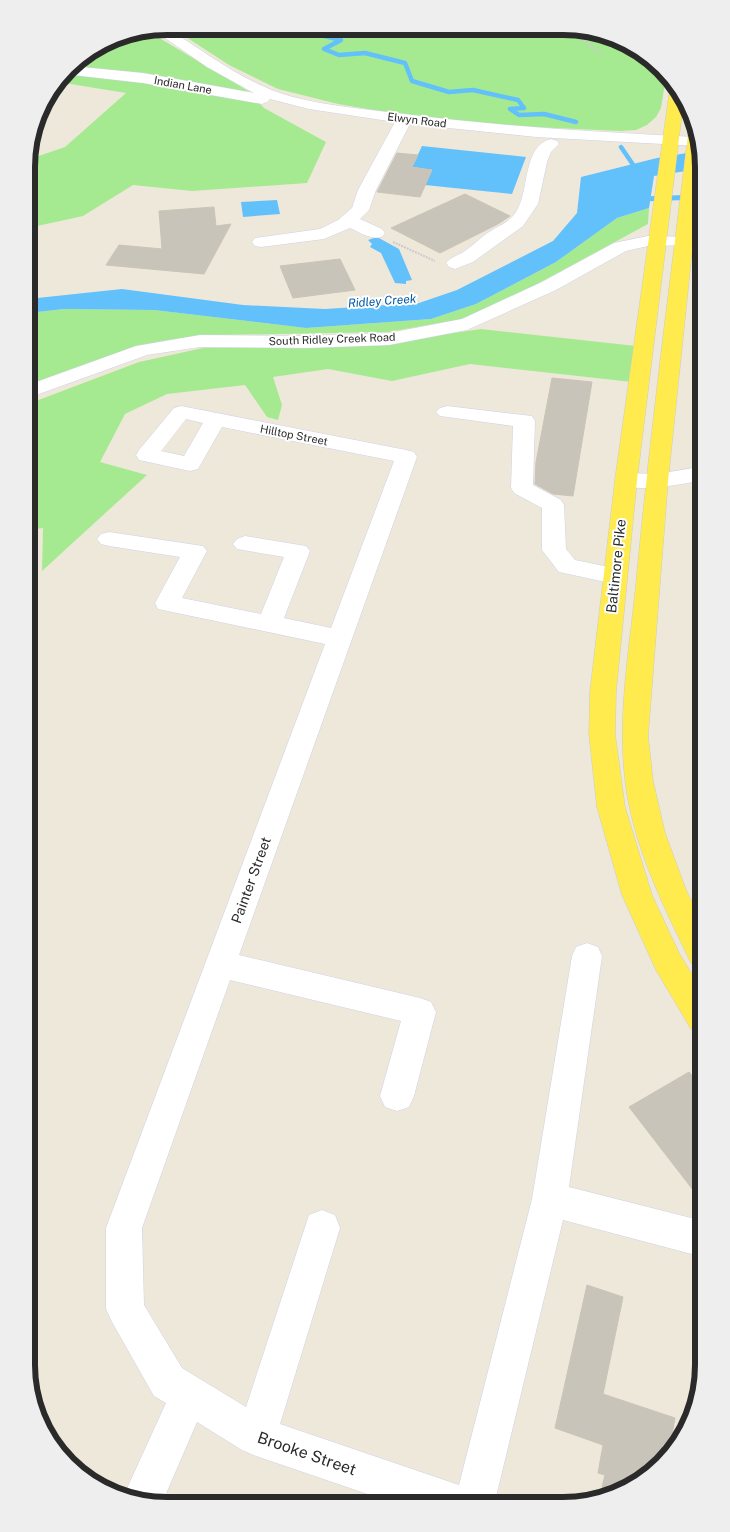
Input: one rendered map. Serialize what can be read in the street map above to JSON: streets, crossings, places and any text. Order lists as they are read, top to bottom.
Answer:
{
  "streets": {
    "main road": ["Baltimore Pike"],
    "street": [
      "Indian Lane",
      "Elwyn Road",
      "South Ridley Creek Road",
      "Hilltop Street",
      "Painter Street",
      "Brooke Street"
    ]
  },
  "crossings": [
    ["Indian Lane", "Elwyn Road"],
    ["South Ridley Creek Road", "Baltimore Pike"],
    ["Hilltop Street", "Painter Street"],
    ["Painter Street", "Brooke Street"]
  ],
  "water": ["Ridley Creek"]
}
